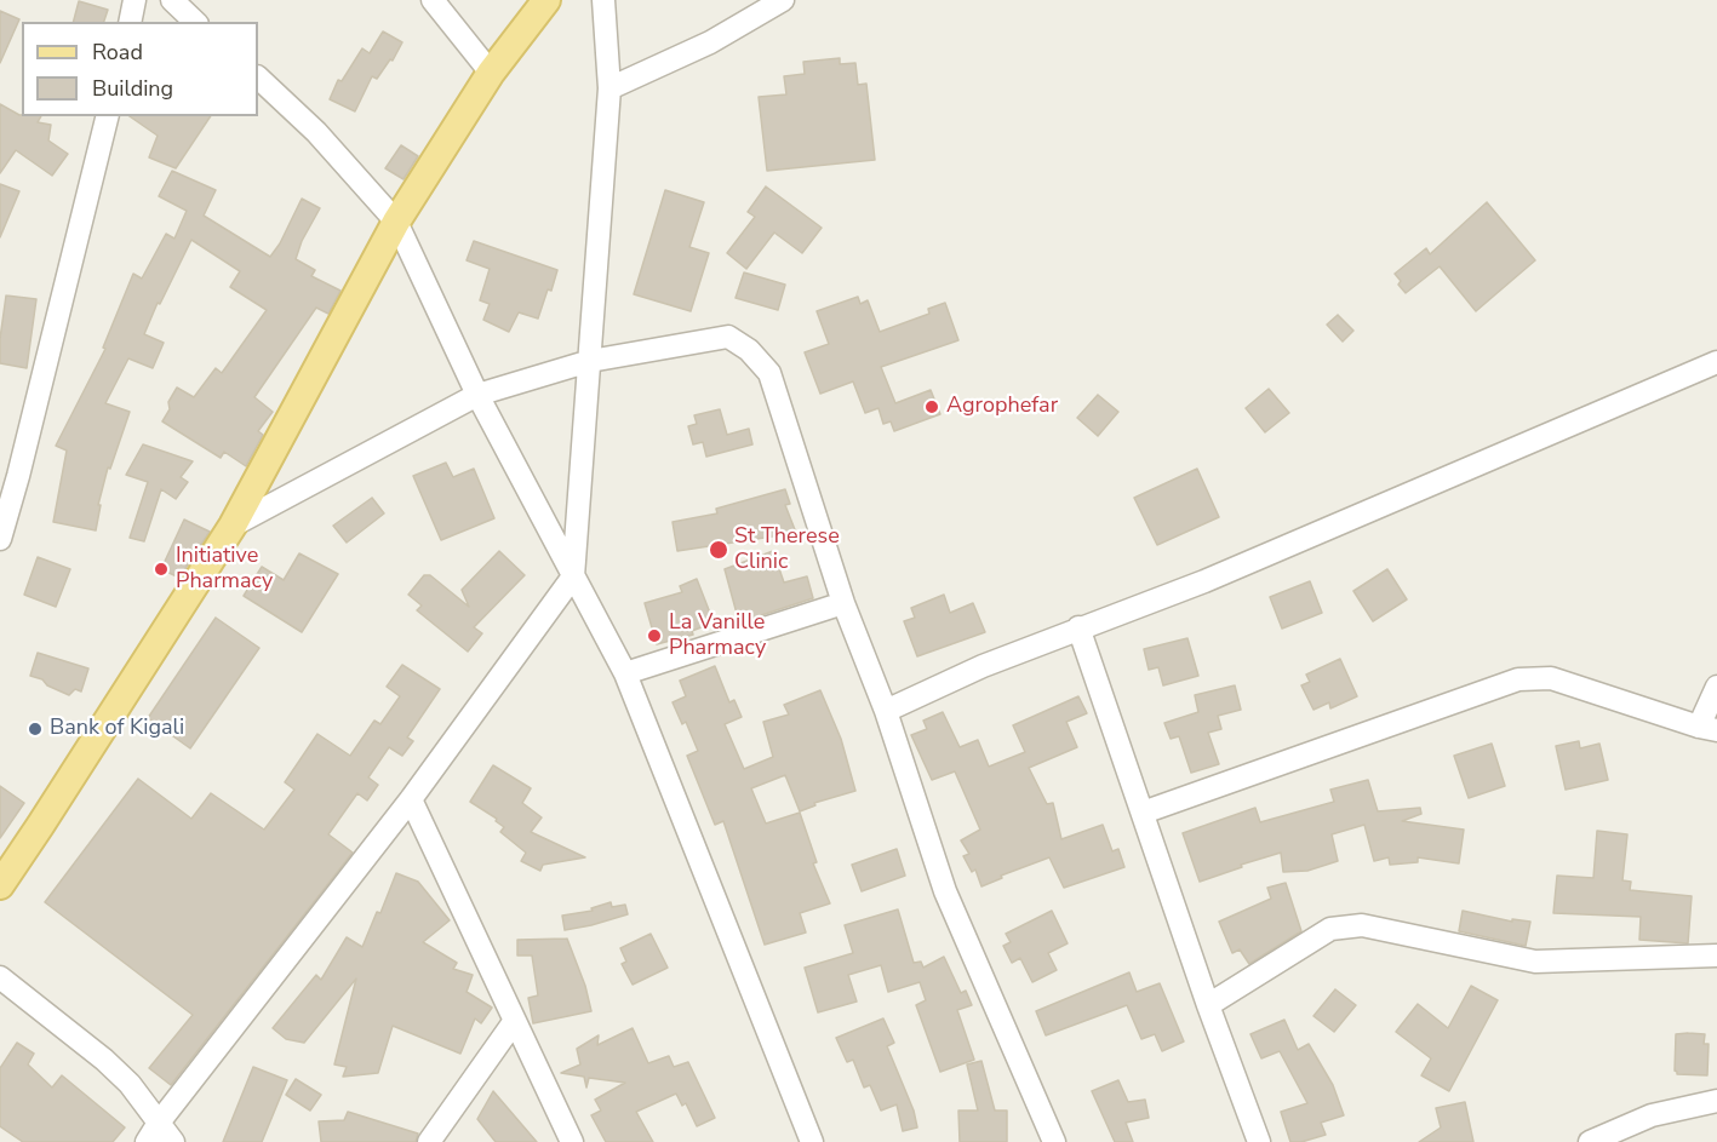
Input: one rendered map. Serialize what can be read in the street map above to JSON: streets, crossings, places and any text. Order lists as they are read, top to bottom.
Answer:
{
  "places": [
    "Agrophefar",
    "St Therese Clinic",
    "Initiative Pharmacy",
    "La Vanille Pharmacy",
    "Bank of Kigali"
  ],
  "legend": ["Road", "Building"]
}
